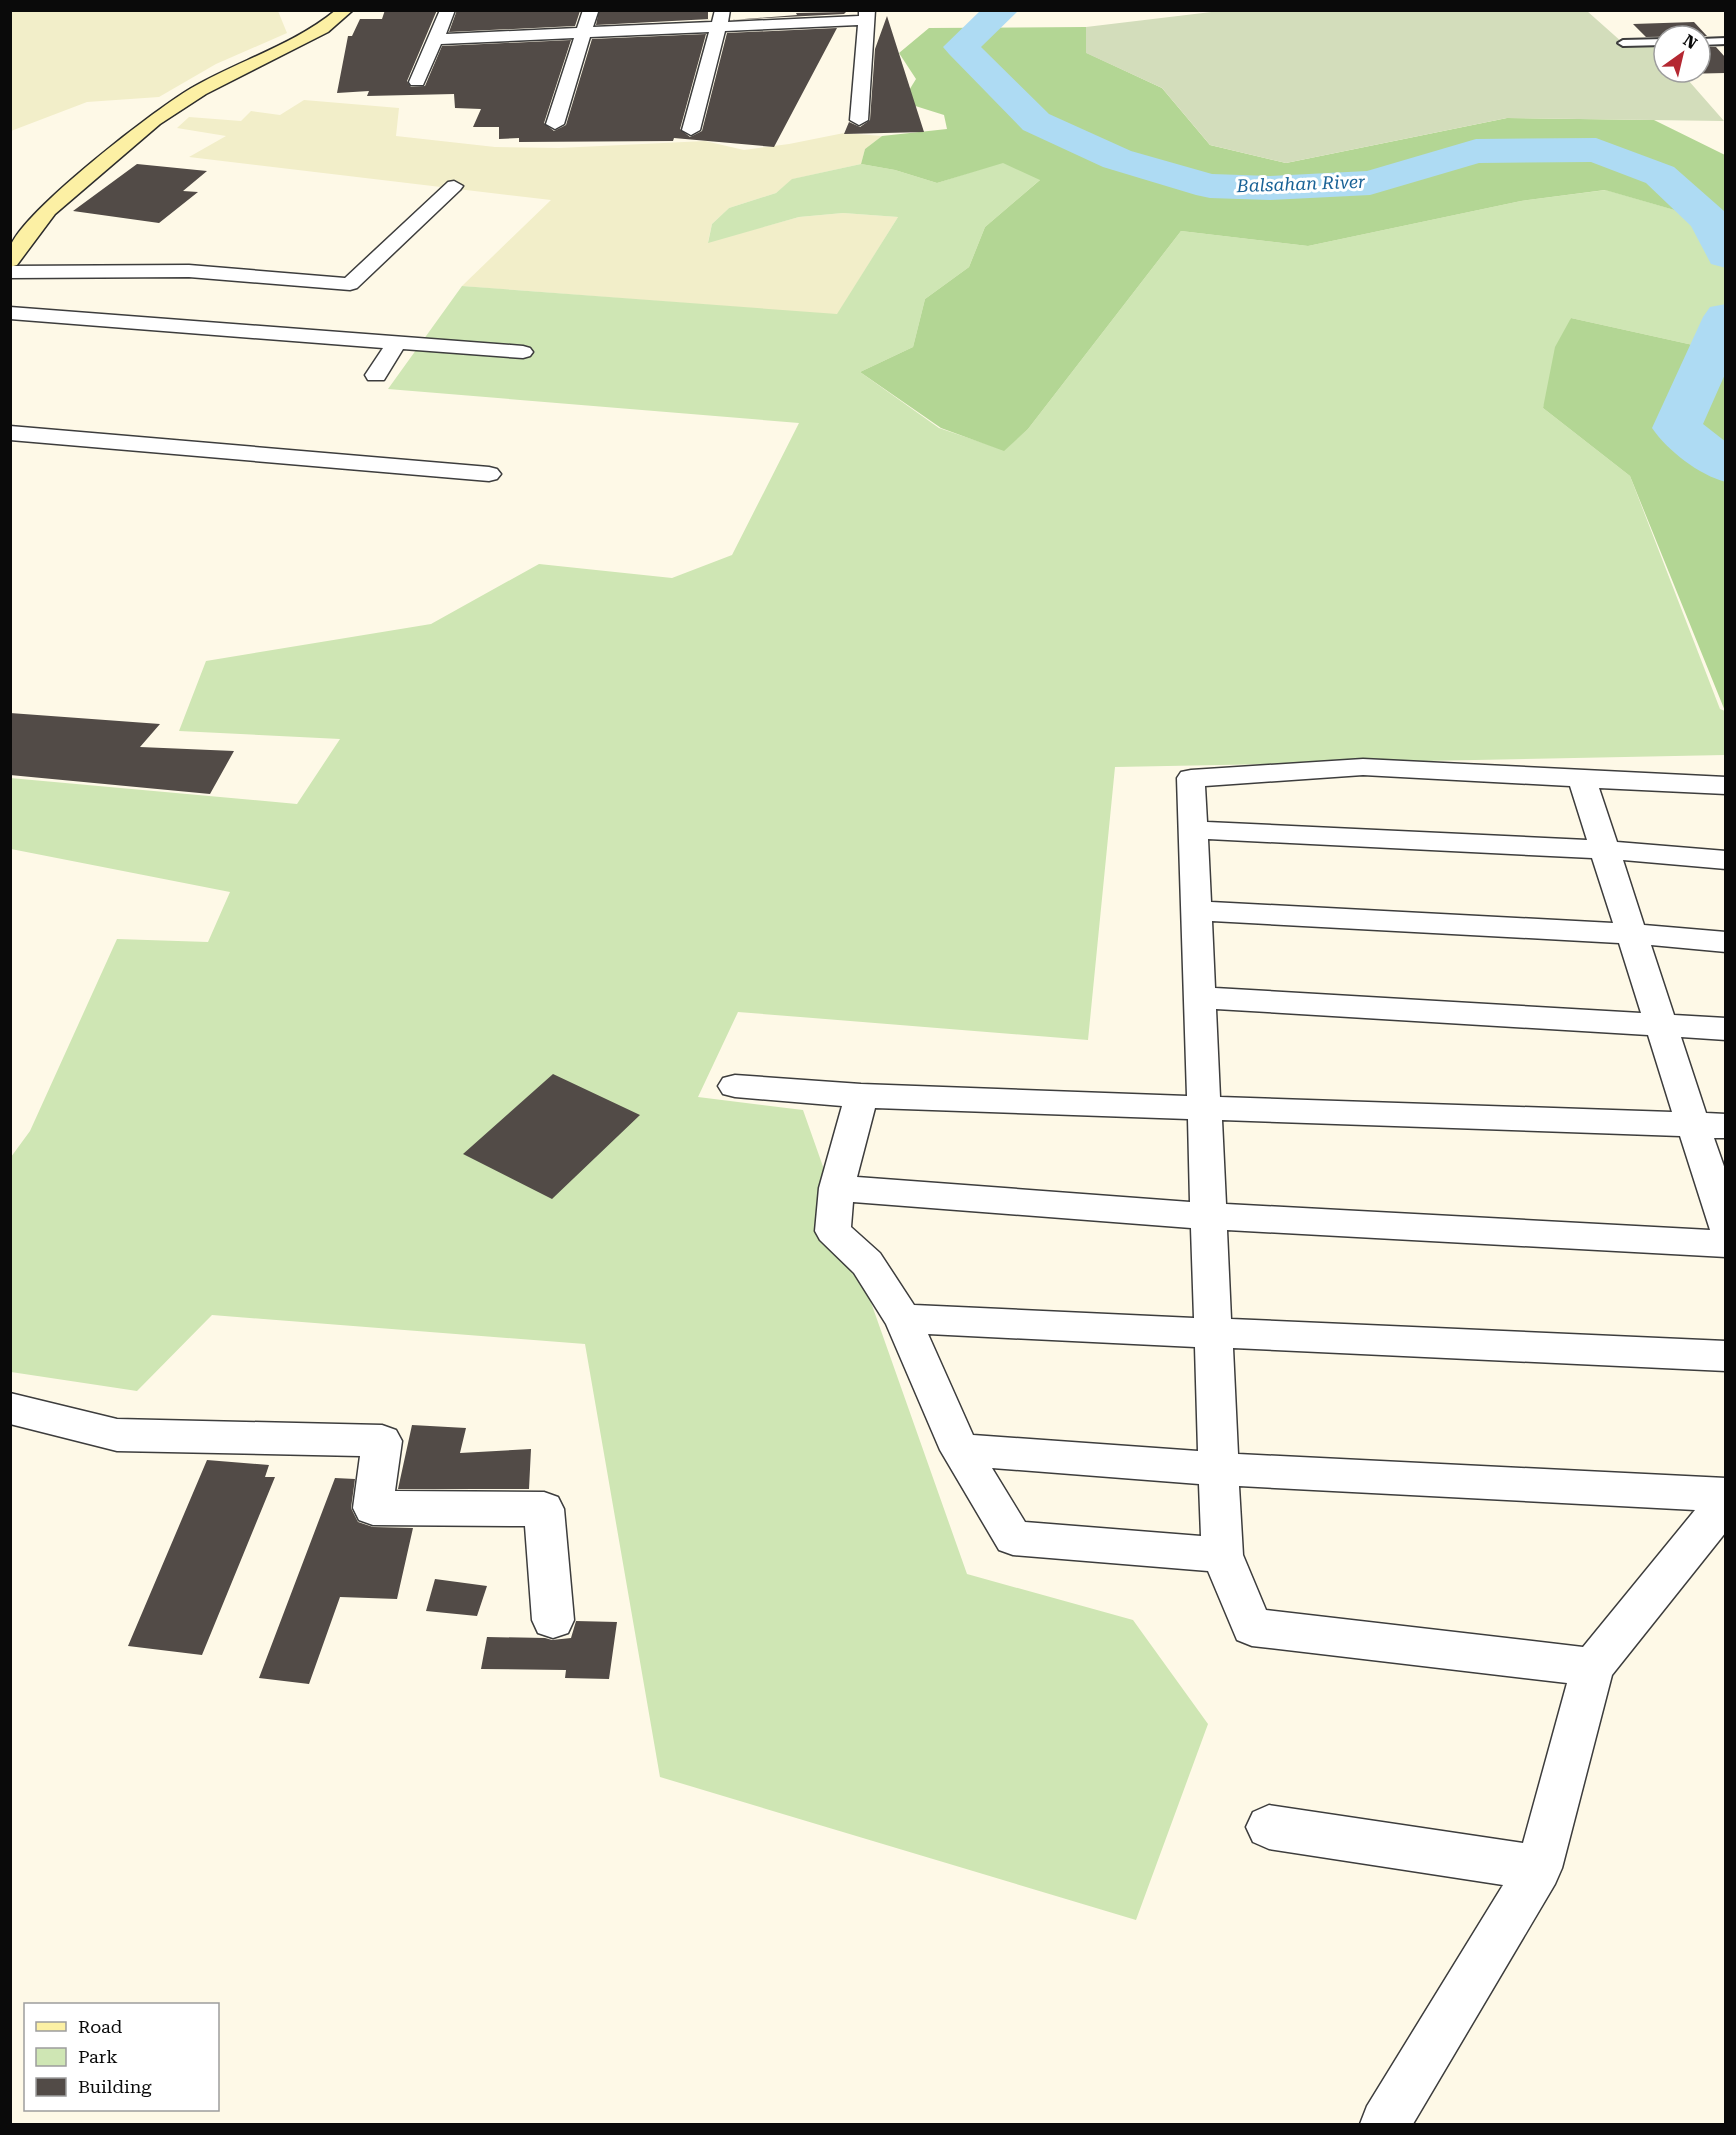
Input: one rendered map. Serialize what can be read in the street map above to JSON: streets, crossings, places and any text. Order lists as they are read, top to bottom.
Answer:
{
  "water": ["Balsahan River"],
  "legend": ["Road", "Park", "Building"],
  "north": "top right"
}
